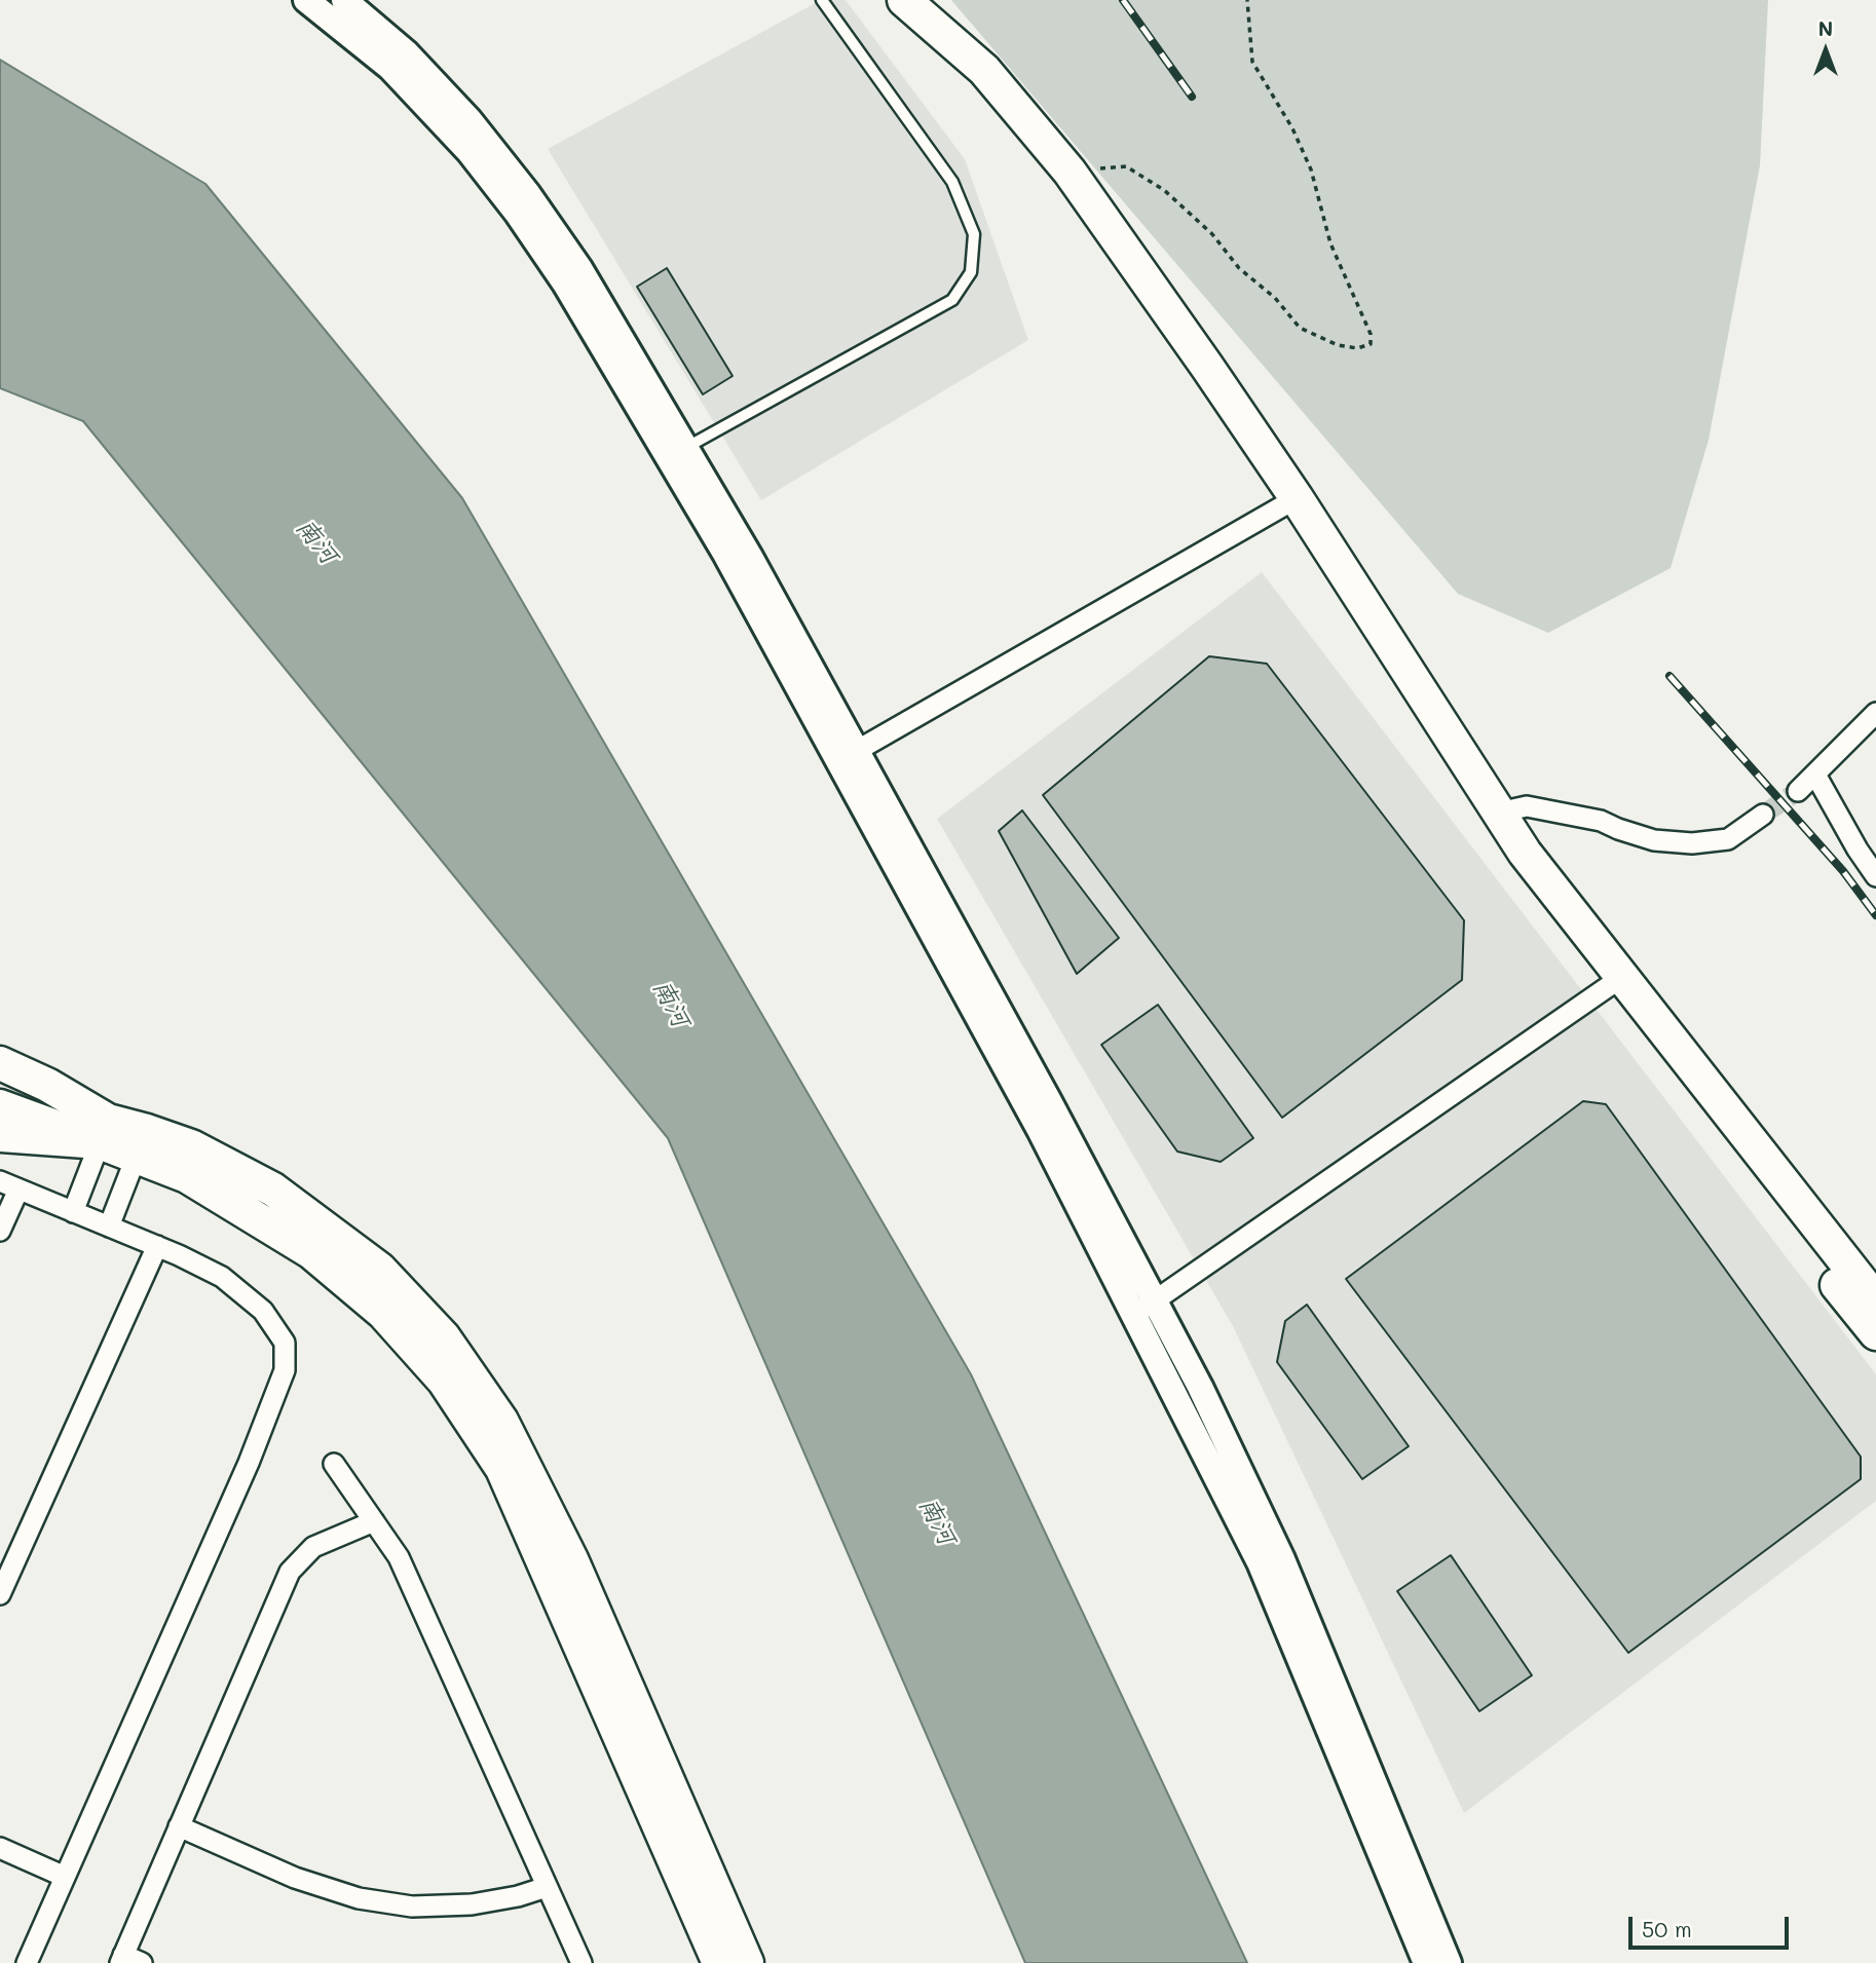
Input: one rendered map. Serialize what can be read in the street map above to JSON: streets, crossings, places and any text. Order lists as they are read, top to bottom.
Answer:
{
  "water": ["南河"],
  "scale_bar": "50 m",
  "north": "top"
}
